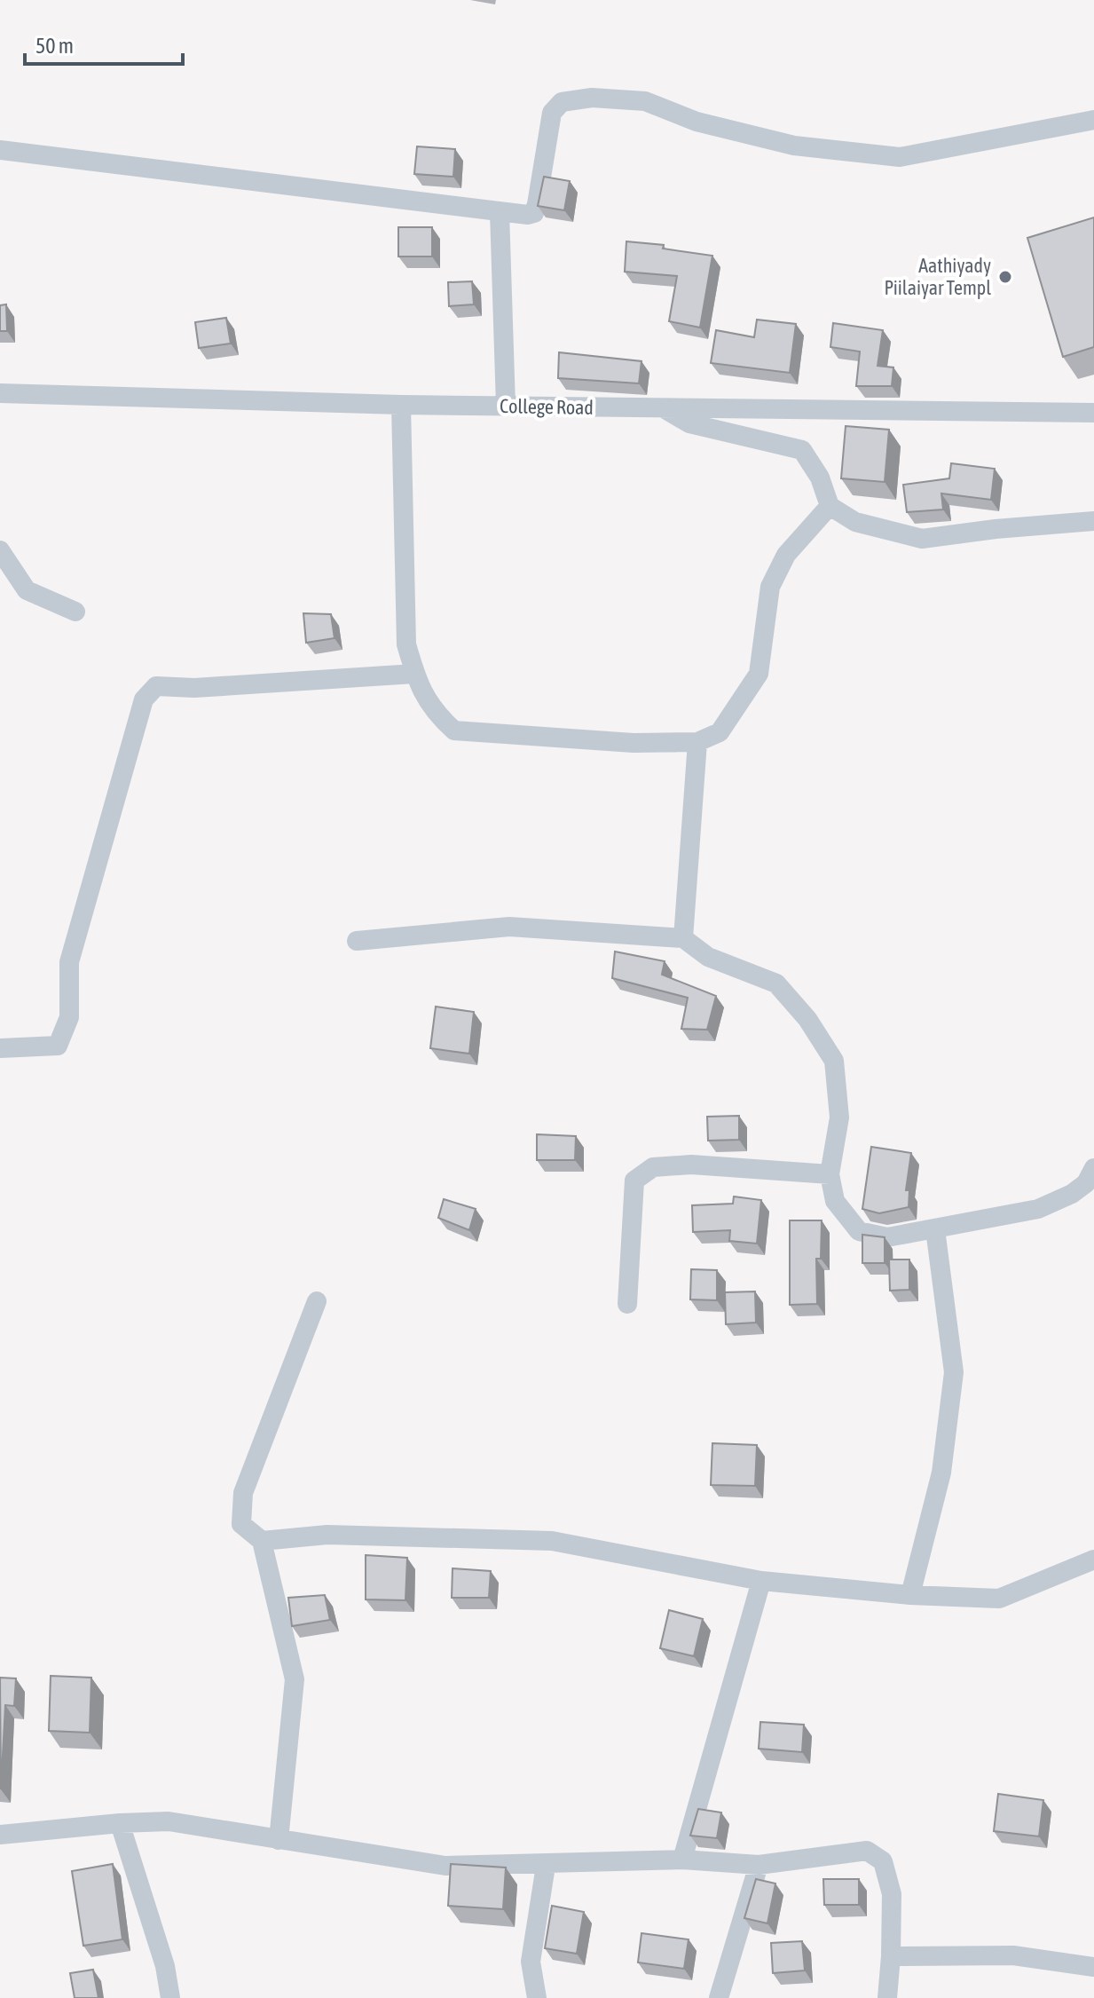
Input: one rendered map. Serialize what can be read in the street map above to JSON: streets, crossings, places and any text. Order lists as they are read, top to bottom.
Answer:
{
  "streets": {
    "street": ["College Road"]
  },
  "places": ["Aathiyady Piilaiyar Templ"],
  "scale_bar": "50 m"
}
